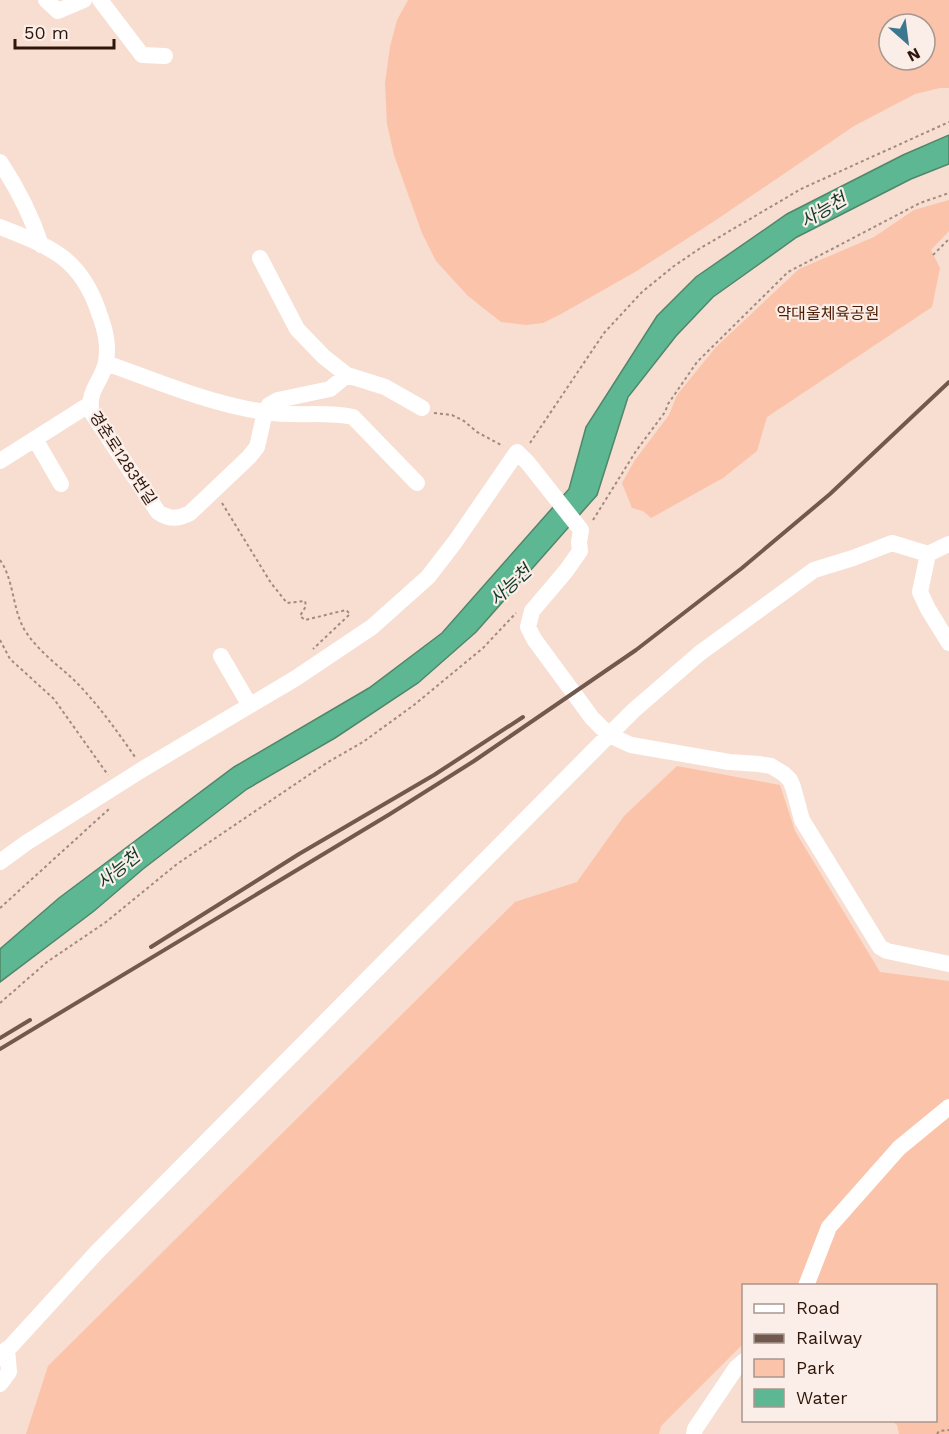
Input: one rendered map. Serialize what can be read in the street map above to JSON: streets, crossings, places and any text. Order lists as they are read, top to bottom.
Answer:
{
  "streets": {
    "street": ["경춘로1283번길"]
  },
  "water": ["사능천"],
  "parks": ["약대울체육공원"],
  "legend": [
    "Road",
    "Railway",
    "Park",
    "Water"
  ],
  "scale_bar": "50 m",
  "north": "bottom right"
}
